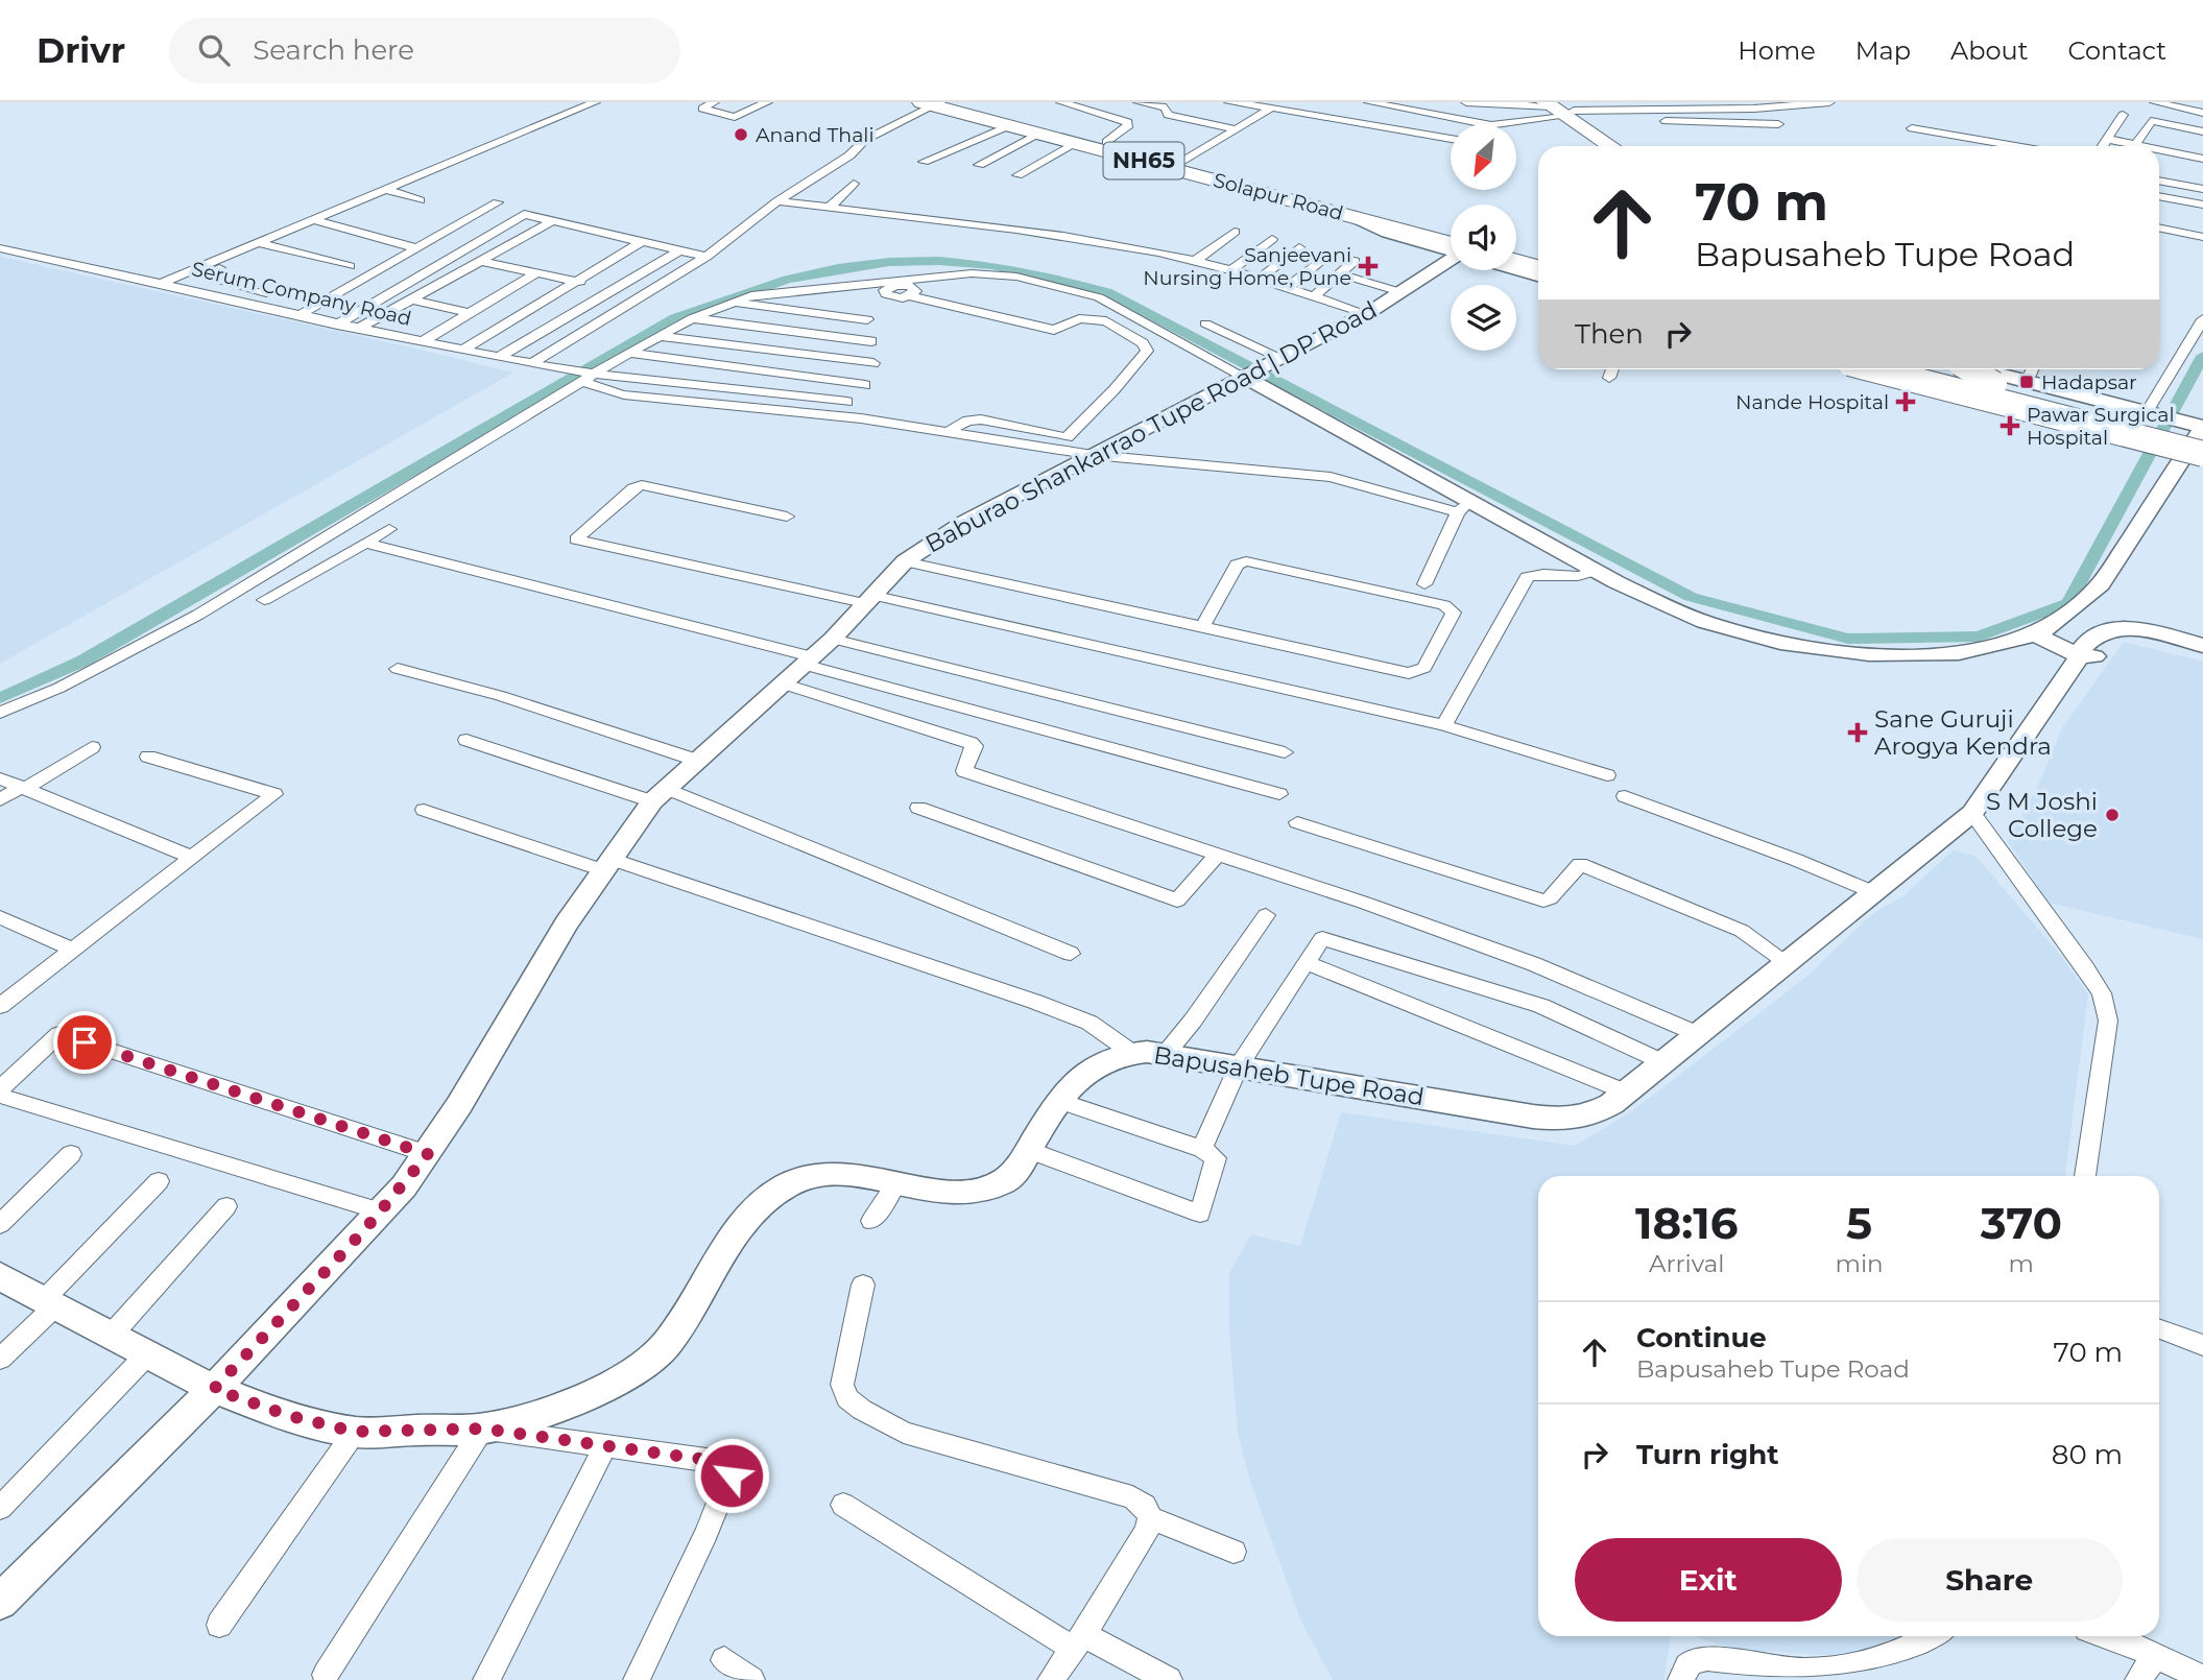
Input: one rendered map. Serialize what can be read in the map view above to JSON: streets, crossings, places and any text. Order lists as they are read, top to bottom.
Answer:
{
  "streets": {
    "highway": ["NH65", "Solapur Road"],
    "street": ["Serum Company Road", "Baburao Shankarrao Tupe Road | DP Road", "Bapusaheb Tupe Road"]
  },
  "crossings": [
    ["NH65", "Solapur Road"],
    ["Baburao Shankarrao Tupe Road | DP Road", "Bapusaheb Tupe Road"]
  ],
  "places": {
    "other": ["Anand Thali", "S M Joshi College"],
    "health": [
      "Sanjeevani Nursing Home, Pune",
      "Nande Hospital",
      "Pawar Surgical Hospital",
      "Sane Guruji Arogya Kendra"
    ],
    "transit": ["Hadapsar"]
  },
  "north": "bottom left",
  "page": {
    "header": "Drivr",
    "search": "Search here",
    "nav": [
      "Home",
      "Map",
      "About",
      "Contact"
    ],
    "turn": ["70 m", "Bapusaheb Tupe Road"],
    "then": "Then",
    "eta": [
      "18:16",
      "Arrival",
      "5",
      "min",
      "370",
      "m"
    ],
    "list": [
      {
        "name": "Continue",
        "note": "Bapusaheb Tupe Road",
        "value": "70 m"
      },
      {
        "name": "Turn right",
        "value": "80 m"
      }
    ],
    "buttons": ["Exit", "Share"]
  }
}
